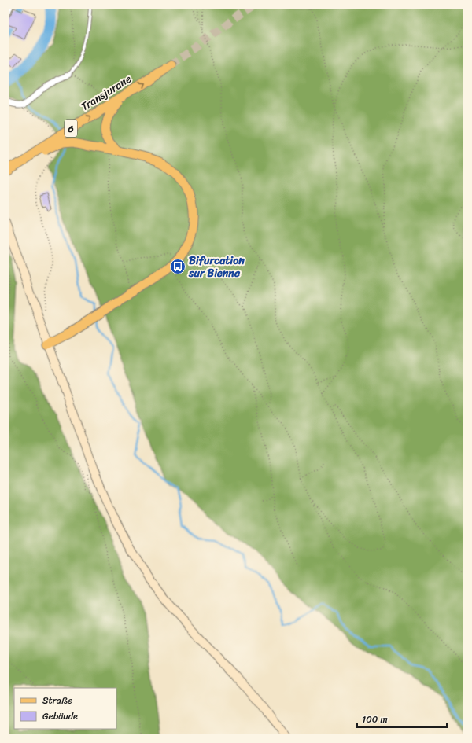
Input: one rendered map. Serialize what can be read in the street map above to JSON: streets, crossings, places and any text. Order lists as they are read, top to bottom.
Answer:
{
  "streets": {
    "main road": ["Transjurane", "6"]
  },
  "one_way": ["Transjurane"],
  "places": {
    "bus stop": ["Bifurcation sur Bienne"]
  },
  "legend": ["Straße", "Gebäude"],
  "scale_bar": "100 m"
}
